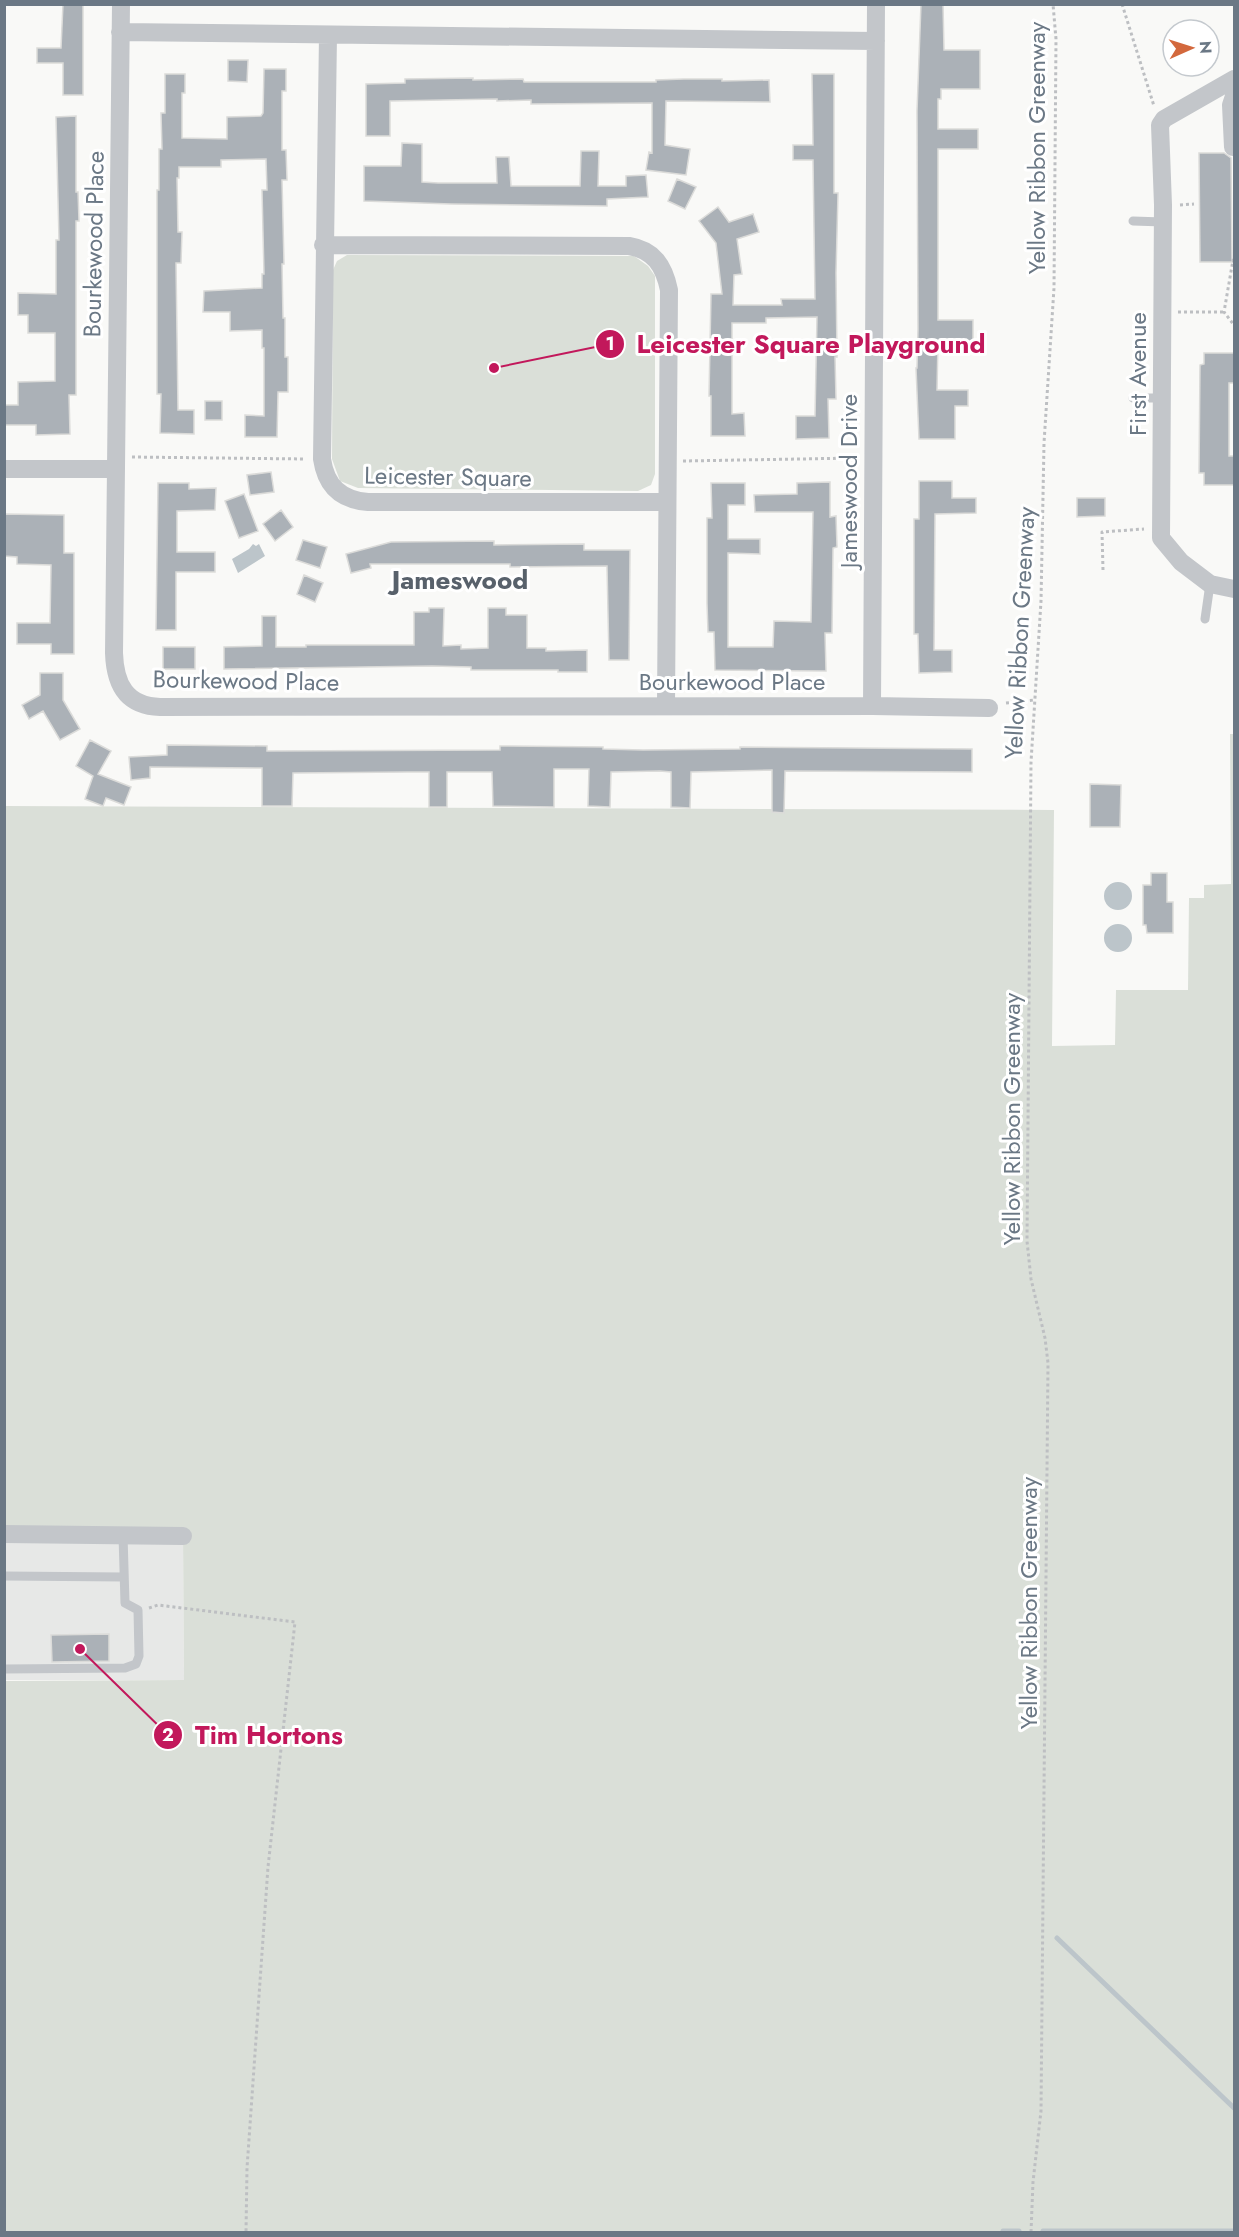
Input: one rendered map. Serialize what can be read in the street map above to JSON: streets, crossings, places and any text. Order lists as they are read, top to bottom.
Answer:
{
  "streets": {
    "street": [
      "Bourkewood Place",
      "First Avenue",
      "Leicester Square",
      "Jameswood Drive"
    ],
    "path": ["Yellow Ribbon Greenway"]
  },
  "crossings": [
    ["Bourkewood Place", "Jameswood Drive"]
  ],
  "districts": ["Jameswood"],
  "places": ["Leicester Square Playground", "Tim Hortons"],
  "north": "right"
}
